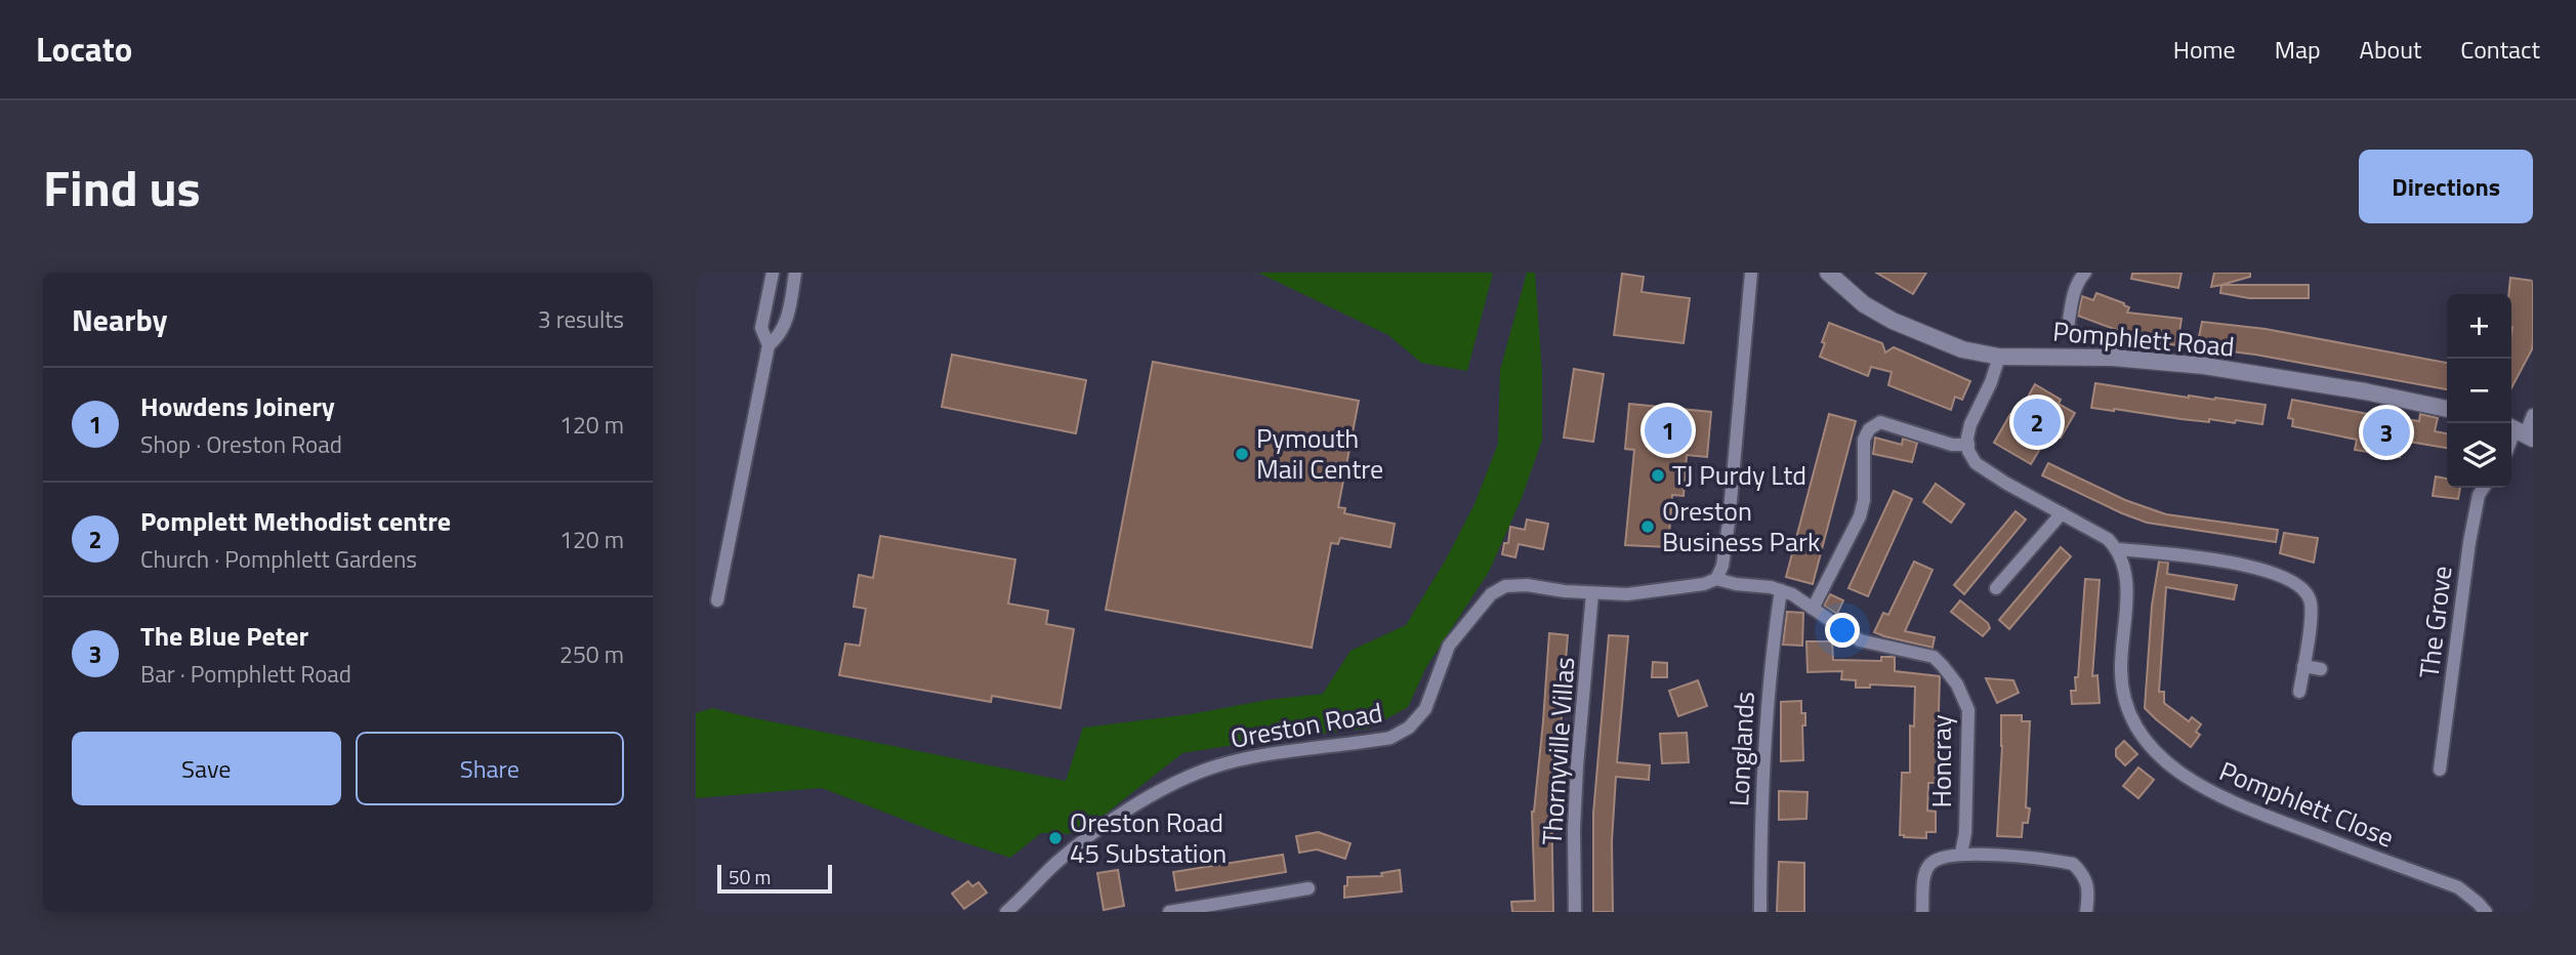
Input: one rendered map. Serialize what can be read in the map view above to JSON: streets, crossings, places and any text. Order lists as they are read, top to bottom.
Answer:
{
  "streets": {
    "street": [
      "Pomphlett Road",
      "The Grove",
      "Oreston Road",
      "Longlands",
      "Thornyville Villas",
      "Honcray",
      "Pomphlett Close"
    ]
  },
  "crossings": [
    ["Oreston Road", "Thornyville Villas"],
    ["Oreston Road", "Honcray"],
    ["Longlands", "Honcray"]
  ],
  "places": [
    "Pymouth Mail Centre",
    "TJ Purdy Ltd",
    "Oreston Business Park",
    "Oreston Road 45 Substation"
  ],
  "scale_bar": "50 m",
  "page": {
    "header": "Locato",
    "nav": [
      "Home",
      "Map",
      "About",
      "Contact"
    ],
    "title": "Find us",
    "buttons": [
      "Directions",
      ["Save", "Share"]
    ],
    "heading": ["Nearby", "3 results"],
    "map_buttons": ["+", "−"],
    "list": [
      {
        "mark": "1",
        "name": "Howdens Joinery",
        "note": "Shop · Oreston Road",
        "value": "120 m"
      },
      {
        "mark": "2",
        "name": "Pomplett Methodist centre",
        "note": "Church · Pomphlett Gardens",
        "value": "120 m"
      },
      {
        "mark": "3",
        "name": "The Blue Peter",
        "note": "Bar · Pomphlett Road",
        "value": "250 m"
      }
    ],
    "pins": ["2", "1", "3"],
    "scale": "50 m"
  }
}
